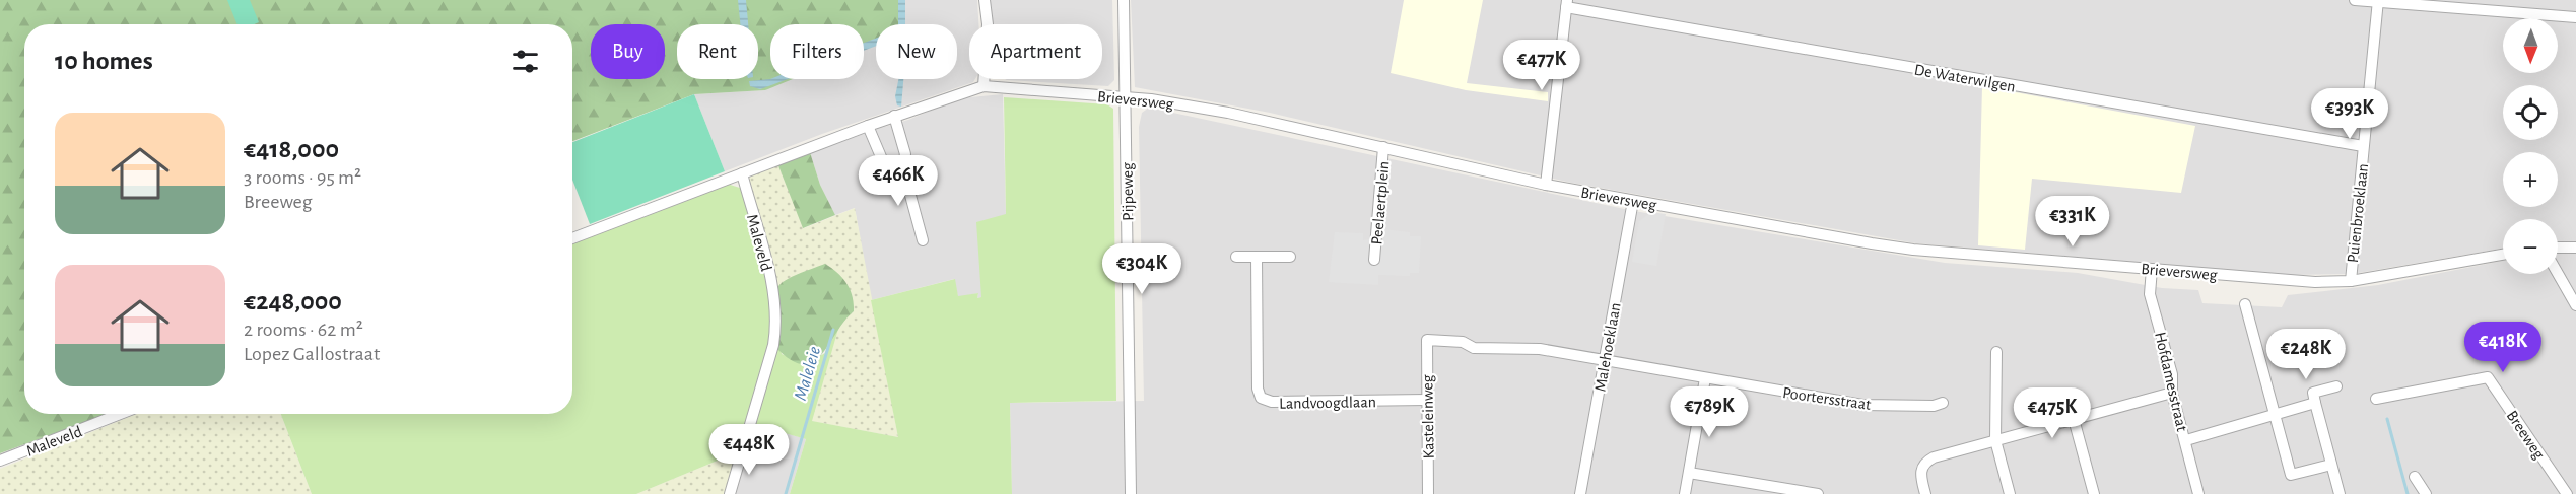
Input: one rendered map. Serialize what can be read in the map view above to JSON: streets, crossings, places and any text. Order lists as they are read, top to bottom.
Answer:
{
  "streets": {
    "street": [
      "De Waterwilgen",
      "Brieversweg",
      "Pijpeweg",
      "Peelaertplein",
      "Puienbroeklaan",
      "Maleveld",
      "Malehoeklaan",
      "Hofdamesstraat",
      "Poortersstraat",
      "Landvoogdlaan",
      "Kasteleinweg",
      "Breeweg"
    ]
  },
  "crossings": [
    ["De Waterwilgen", "Puienbroeklaan"],
    ["Brieversweg", "Pijpeweg"],
    ["Brieversweg", "Peelaertplein"],
    ["Brieversweg", "Puienbroeklaan"],
    ["Brieversweg", "Maleveld"],
    ["Brieversweg", "Malehoeklaan"],
    ["Brieversweg", "Hofdamesstraat"],
    ["Malehoeklaan", "Poortersstraat"],
    ["Poortersstraat", "Kasteleinweg"],
    ["Landvoogdlaan", "Kasteleinweg"]
  ],
  "water": ["Maleleie"],
  "north": "bottom",
  "page": {
    "map_buttons": ["+", "−"],
    "chip": [
      "Buy",
      "Rent",
      "Filters",
      "New",
      "Apartment"
    ],
    "heading": "10 homes",
    "price": [
      "€477K",
      "€393K",
      "€466K",
      "€331K",
      "€304K",
      "€418K",
      "€248K",
      "€789K",
      "€475K",
      "€448K"
    ],
    "list": [
      {
        "name": "€418,000",
        "note": "3 rooms · 95 m² · Breeweg"
      },
      {
        "name": "€248,000",
        "note": "2 rooms · 62 m² · Lopez Gallostraat"
      }
    ]
  }
}
